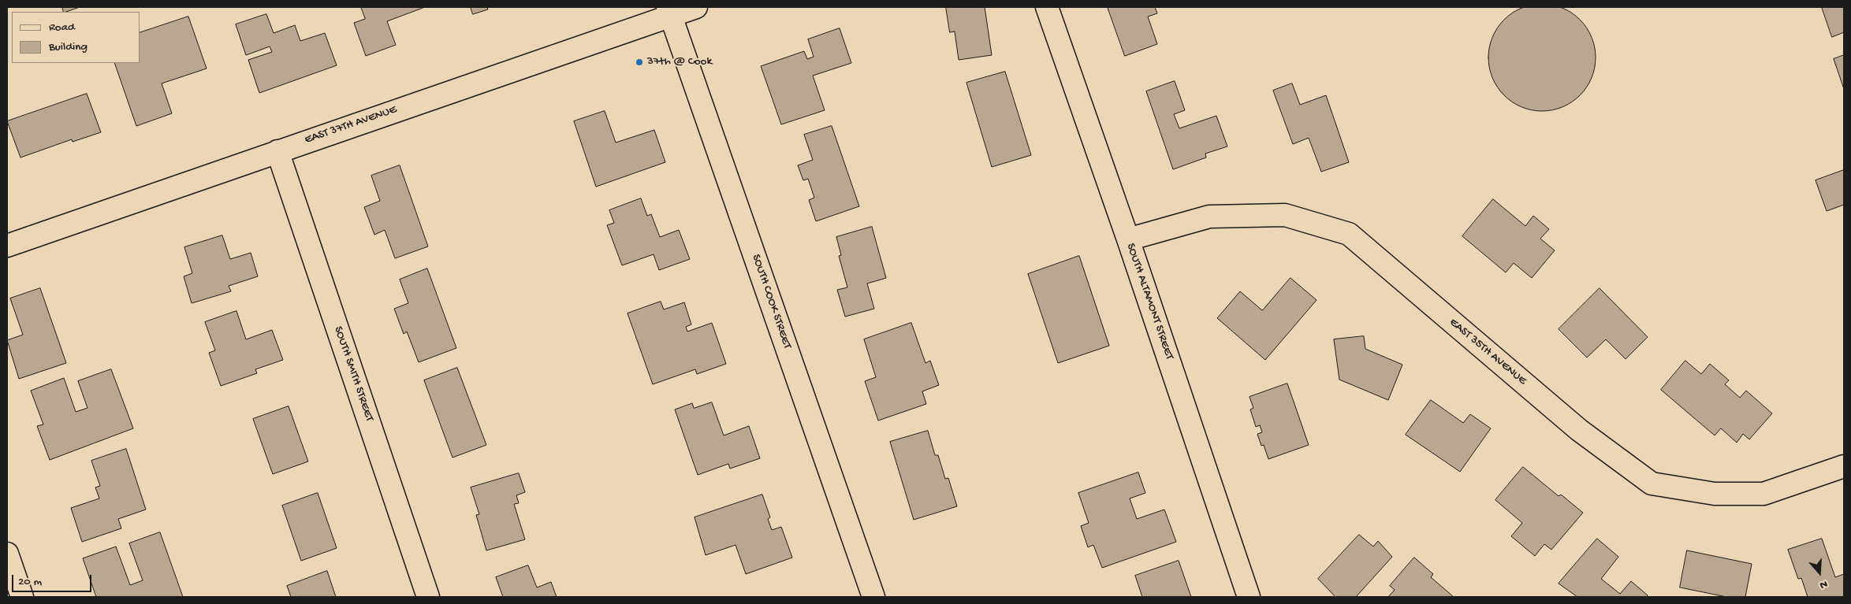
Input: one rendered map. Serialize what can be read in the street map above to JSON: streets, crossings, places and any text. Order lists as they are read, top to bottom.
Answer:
{
  "streets": {
    "street": [
      "EAST 37TH AVENUE",
      "SOUTH COOK STREET",
      "SOUTH ALTAMONT STREET",
      "EAST 35TH AVENUE",
      "SOUTH SMITH STREET"
    ]
  },
  "crossings": [
    ["EAST 37TH AVENUE", "SOUTH COOK STREET"],
    ["EAST 37TH AVENUE", "SOUTH SMITH STREET"],
    ["SOUTH ALTAMONT STREET", "EAST 35TH AVENUE"]
  ],
  "places": ["37th @ Cook"],
  "legend": ["Road", "Building"],
  "scale_bar": "20 m",
  "north": "bottom"
}
